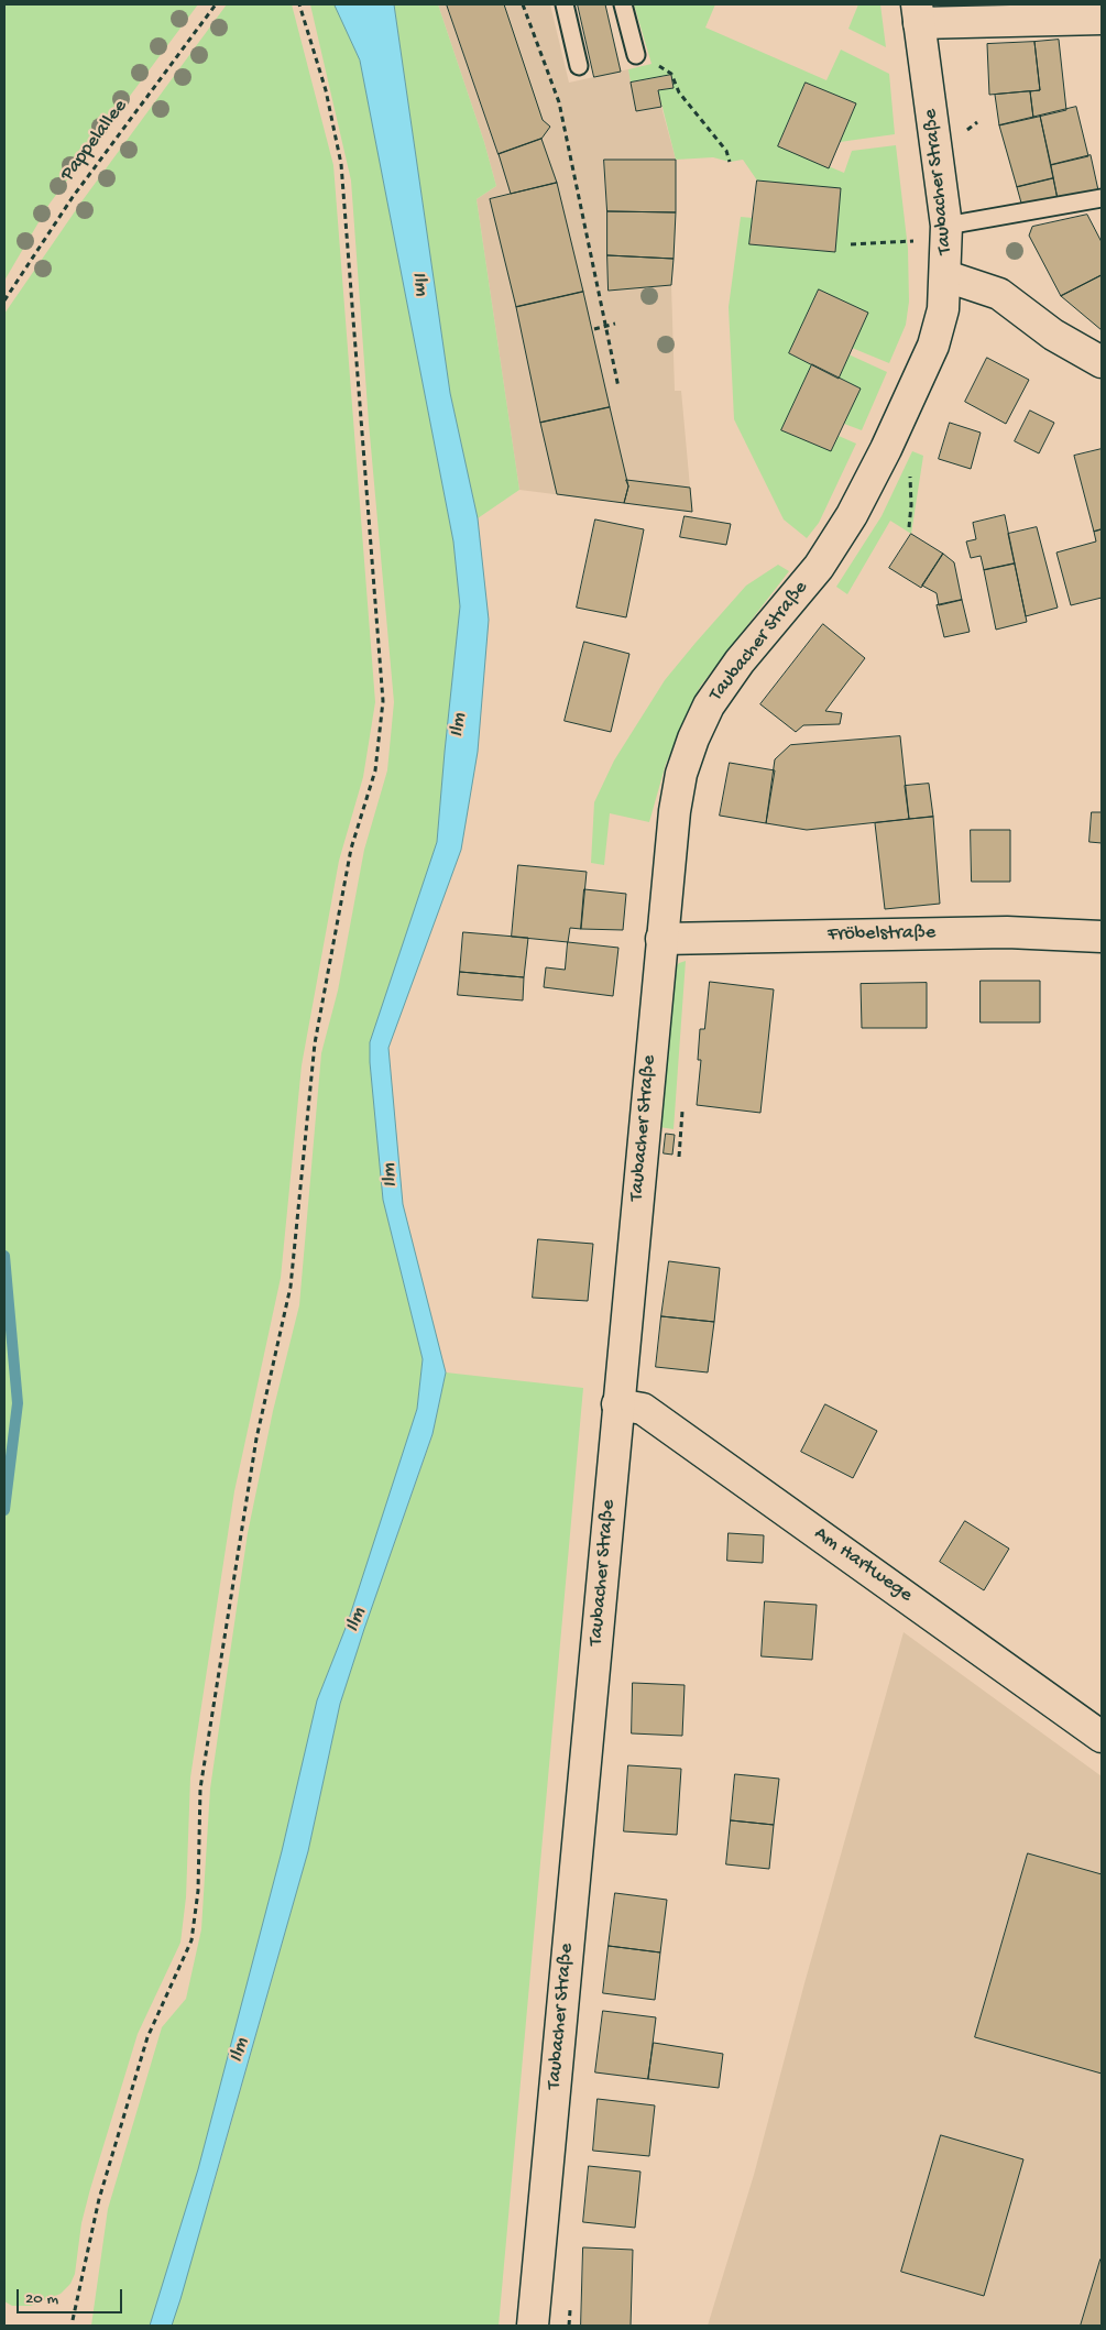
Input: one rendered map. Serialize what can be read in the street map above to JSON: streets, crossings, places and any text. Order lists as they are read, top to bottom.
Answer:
{
  "streets": {
    "street": ["Taubacher Straße", "Fröbelstraße", "Am Hartwege"],
    "path": ["Pappelallee"]
  },
  "crossings": [
    ["Taubacher Straße", "Fröbelstraße"],
    ["Taubacher Straße", "Am Hartwege"]
  ],
  "water": ["Ilm"],
  "scale_bar": "20 m"
}
